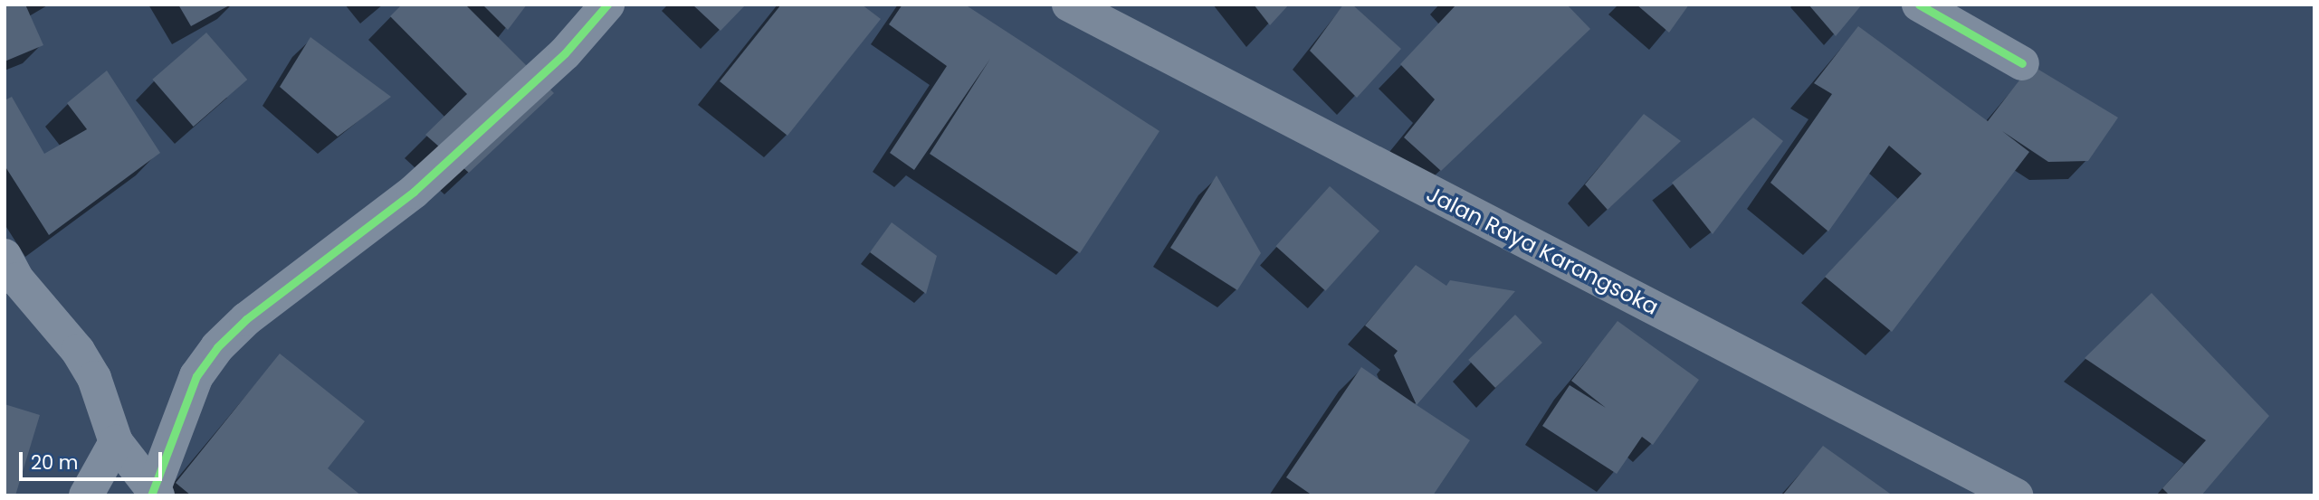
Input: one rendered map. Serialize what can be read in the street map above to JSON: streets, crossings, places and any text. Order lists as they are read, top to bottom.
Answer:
{
  "streets": {
    "main road": ["Jalan Raya Karangsoka"]
  },
  "scale_bar": "20 m"
}
